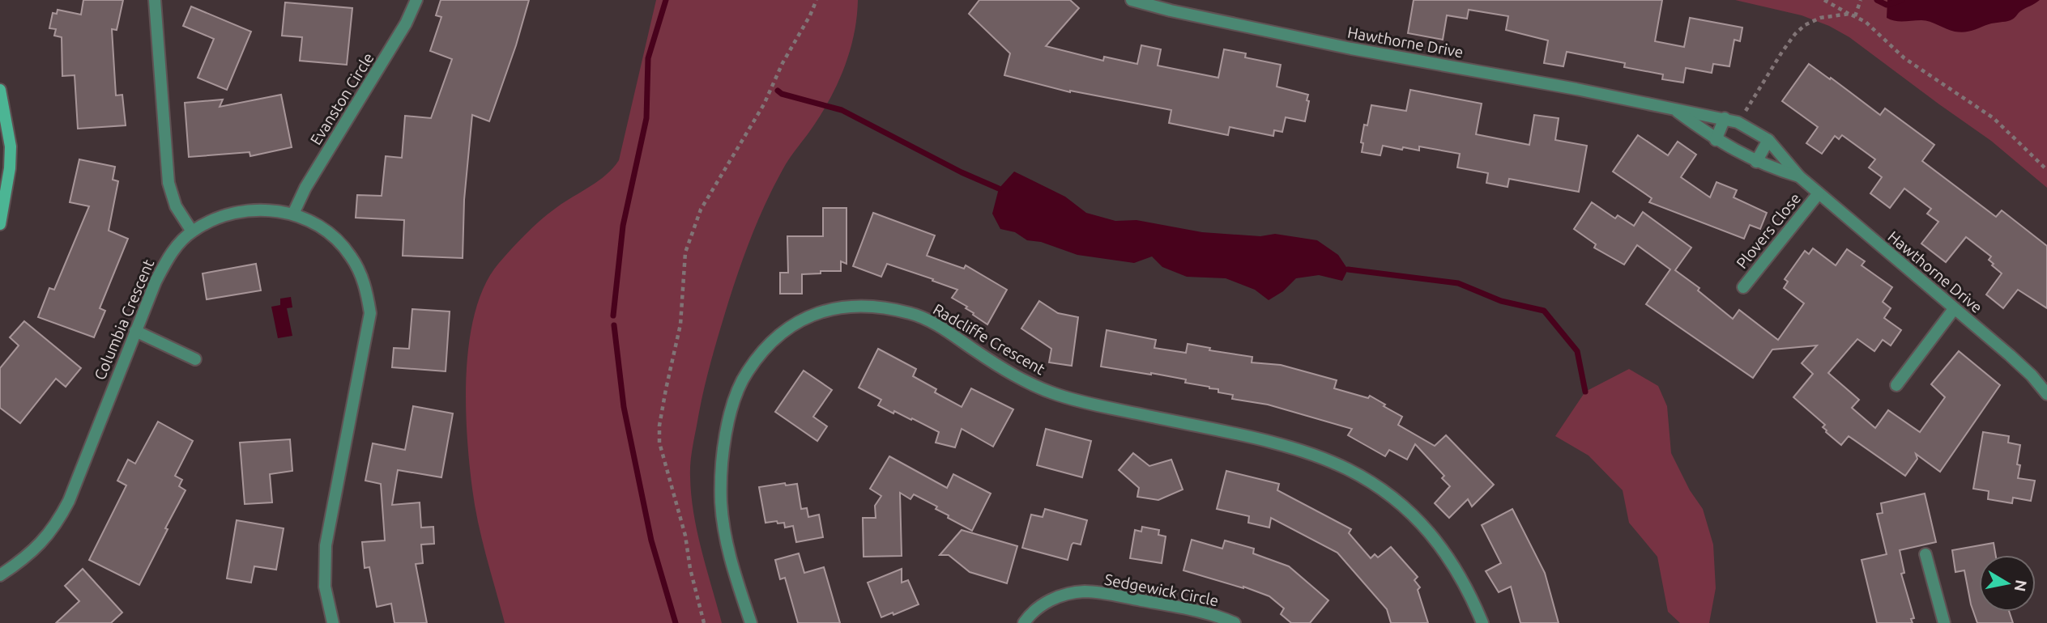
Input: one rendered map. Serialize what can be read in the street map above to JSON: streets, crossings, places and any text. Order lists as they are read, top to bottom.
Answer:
{
  "streets": {
    "street": [
      "Hawthorne Drive",
      "Evanston Circle",
      "Plovers Close",
      "Columbia Crescent",
      "Radcliffe Crescent",
      "Sedgewick Circle"
    ]
  },
  "crossings": [
    ["Hawthorne Drive", "Plovers Close"],
    ["Evanston Circle", "Columbia Crescent"]
  ],
  "north": "right"
}
